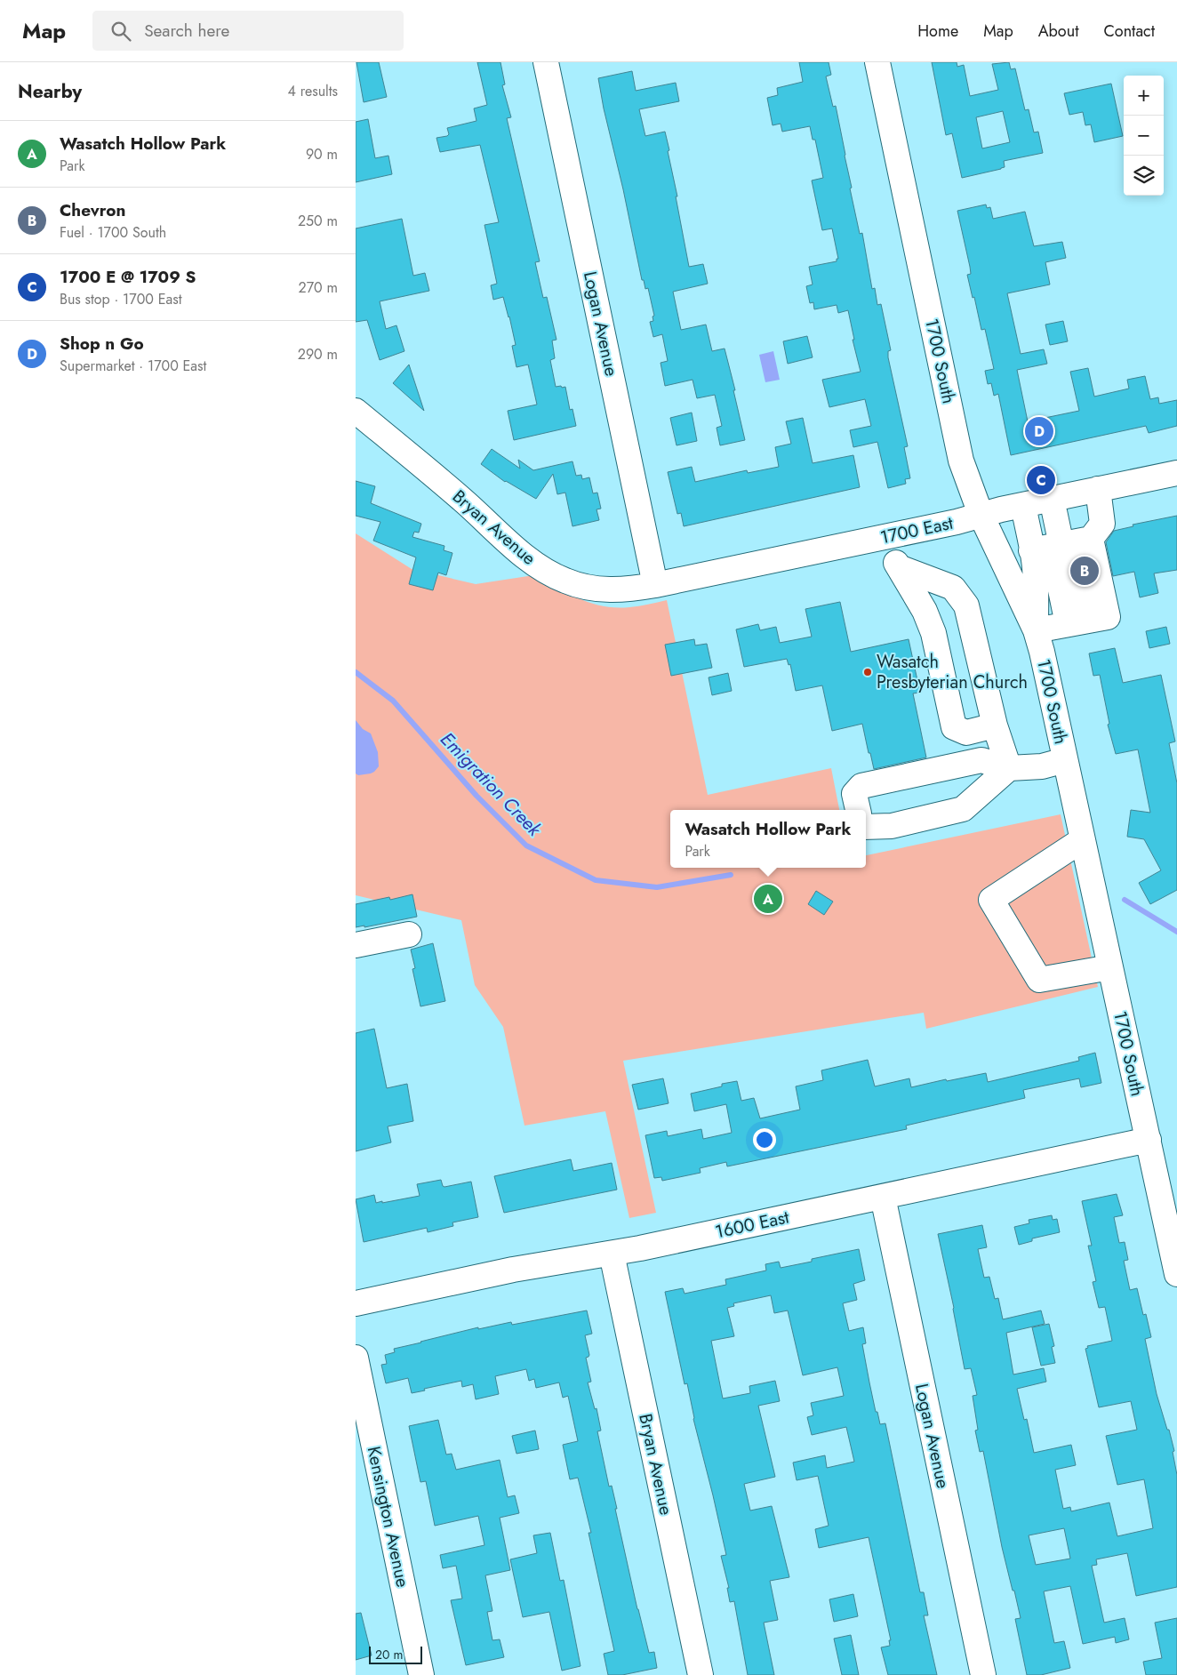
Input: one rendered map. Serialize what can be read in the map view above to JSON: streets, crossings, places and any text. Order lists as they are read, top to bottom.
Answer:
{
  "streets": {
    "street": [
      "Logan Avenue",
      "1700 South",
      "Bryan Avenue",
      "1700 East",
      "1600 East",
      "Kensington Avenue"
    ]
  },
  "crossings": [
    ["Logan Avenue", "Bryan Avenue"],
    ["Logan Avenue", "1700 East"],
    ["Logan Avenue", "1600 East"],
    ["1700 South", "1700 East"],
    ["1700 South", "1600 East"],
    ["Bryan Avenue", "1700 East"],
    ["Bryan Avenue", "1600 East"]
  ],
  "water": ["Emigration Creek"],
  "places": ["Wasatch Presbyterian Church"],
  "scale_bar": "20 m",
  "page": {
    "header": "Map",
    "search": "Search here",
    "nav": [
      "Home",
      "Map",
      "About",
      "Contact"
    ],
    "heading": ["Nearby", "4 results"],
    "map_buttons": ["+", "−"],
    "list": [
      {
        "mark": "A",
        "name": "Wasatch Hollow Park",
        "note": "Park",
        "value": "90 m"
      },
      {
        "mark": "B",
        "name": "Chevron",
        "note": "Fuel · 1700 South",
        "value": "250 m"
      },
      {
        "mark": "C",
        "name": "1700 E @ 1709 S",
        "note": "Bus stop · 1700 East",
        "value": "270 m"
      },
      {
        "mark": "D",
        "name": "Shop n Go",
        "note": "Supermarket · 1700 East",
        "value": "290 m"
      }
    ],
    "pins": [
      "D",
      "C",
      "B",
      "A"
    ],
    "popup": ["Wasatch Hollow Park", "Park"],
    "scale": "20 m"
  }
}
